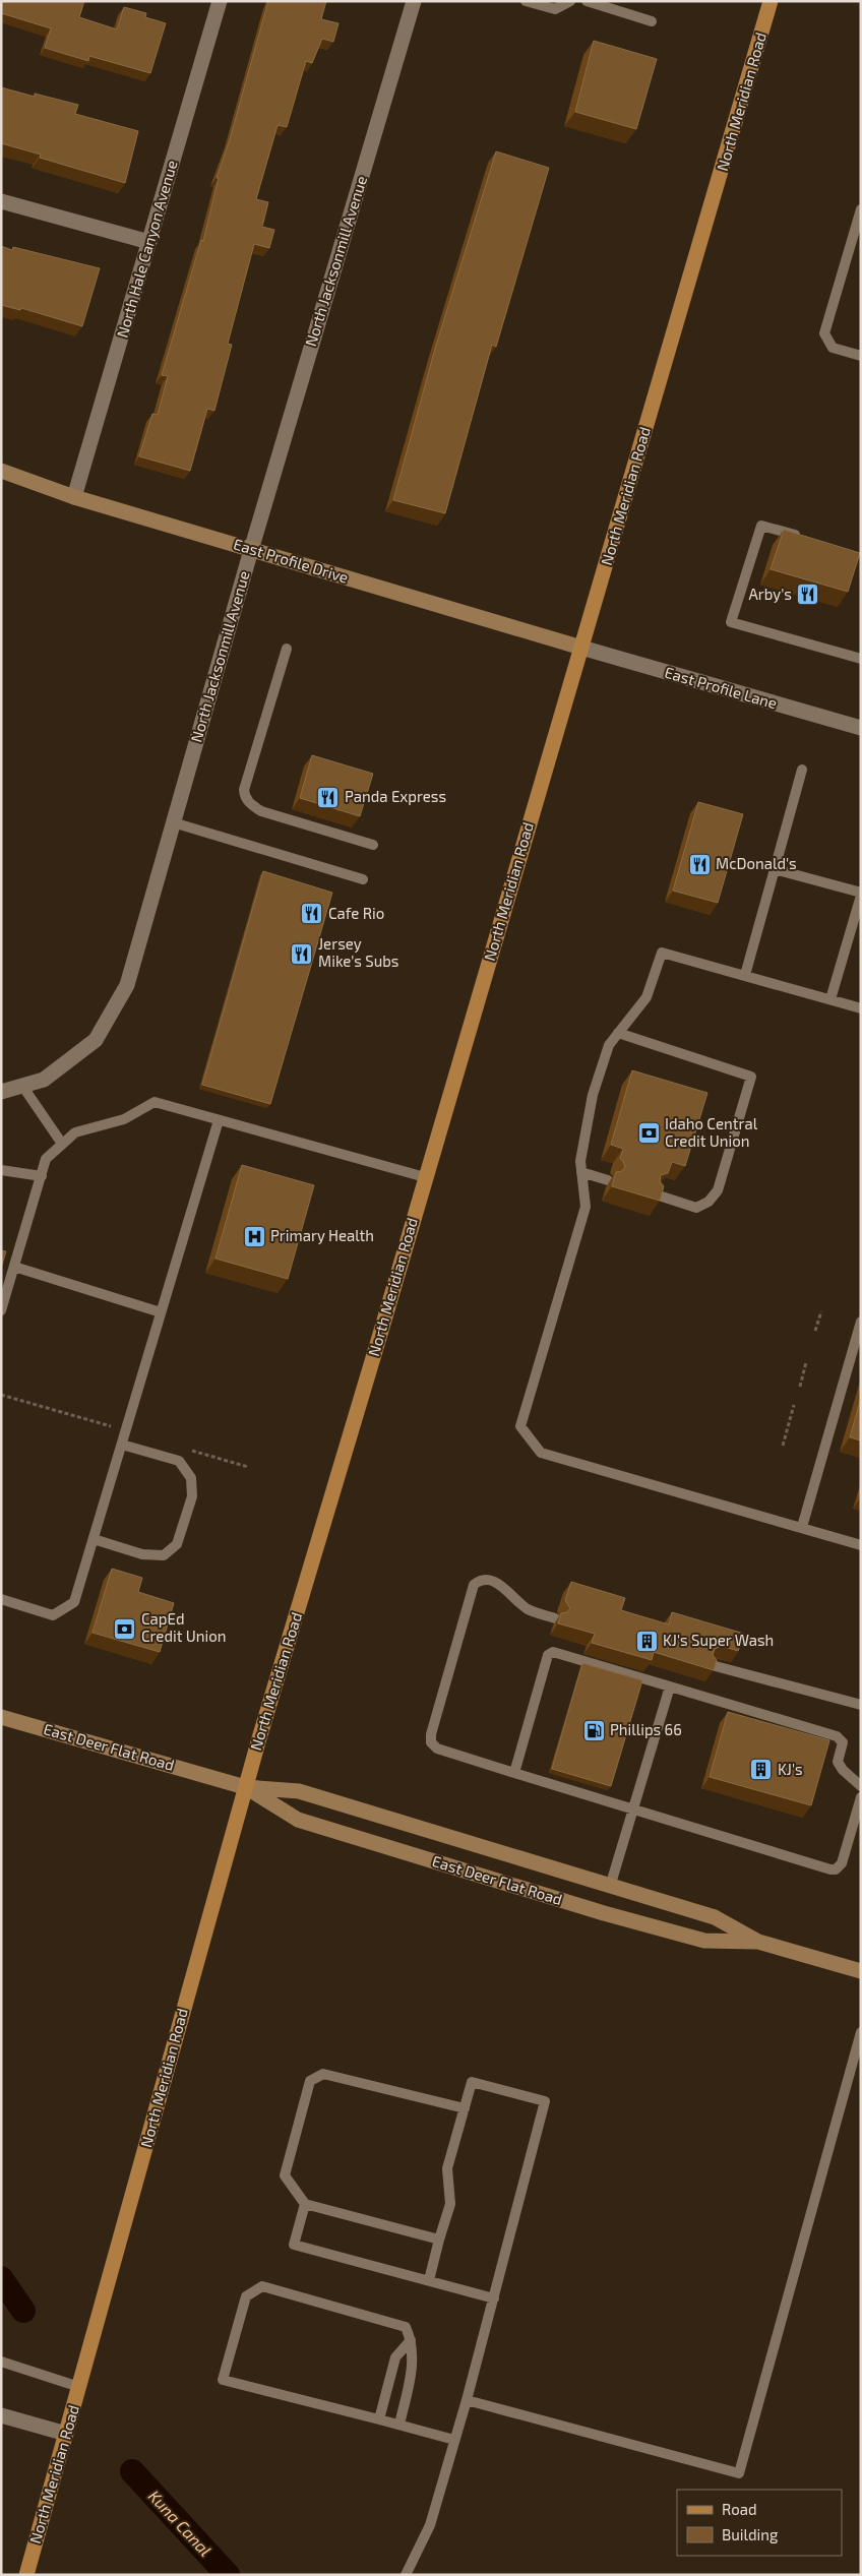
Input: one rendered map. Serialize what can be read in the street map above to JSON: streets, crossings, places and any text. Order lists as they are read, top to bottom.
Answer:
{
  "streets": {
    "main road": ["North Meridian Road", "East Profile Drive", "East Deer Flat Road"],
    "street": ["North Hale Canyon Avenue", "North Jacksonmill Avenue", "East Profile Lane"]
  },
  "crossings": [
    ["North Meridian Road", "East Profile Drive"],
    ["North Meridian Road", "East Profile Lane"],
    ["North Meridian Road", "East Deer Flat Road"],
    ["North Hale Canyon Avenue", "East Profile Drive"],
    ["North Jacksonmill Avenue", "East Profile Drive"],
    ["East Profile Drive", "East Profile Lane"]
  ],
  "water": ["Kuna Canal"],
  "places": {
    "restaurant": [
      "Arby's",
      "Panda Express",
      "McDonald's",
      "Cafe Rio",
      "Jersey Mike's Subs"
    ],
    "bank": ["Idaho Central Credit Union", "CapEd Credit Union"],
    "hospital": ["Primary Health"],
    "building": ["KJ's Super Wash", "KJ's"],
    "fuel station": ["Phillips 66"]
  },
  "legend": ["Road", "Building"]
}
